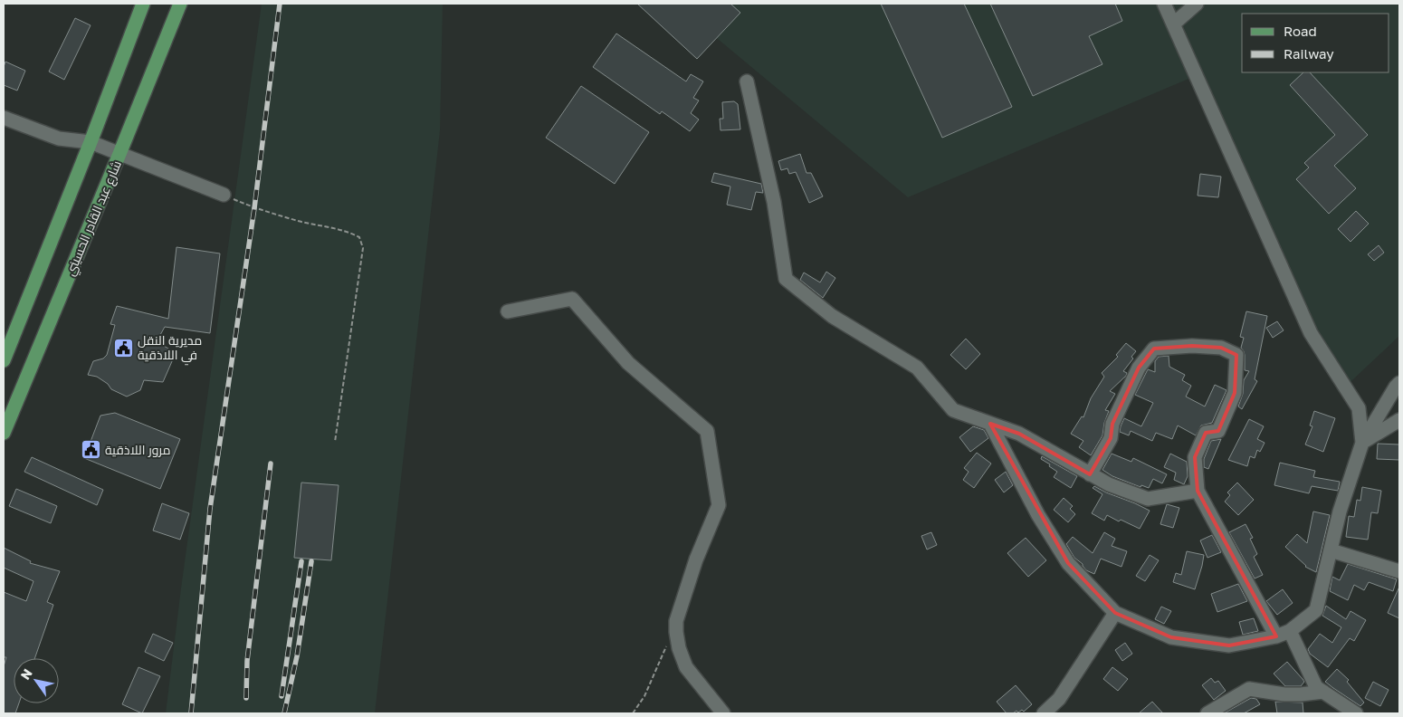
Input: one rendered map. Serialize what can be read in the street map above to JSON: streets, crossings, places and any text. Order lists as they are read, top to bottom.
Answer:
{
  "streets": {
    "main road": ["شارع عبد القادر الحسيني"]
  },
  "places": {
    "public building": ["مديرية النقل في اللاذقية", "مرور اللاذقية"]
  },
  "legend": ["Road", "Railway"],
  "north": "top left"
}
